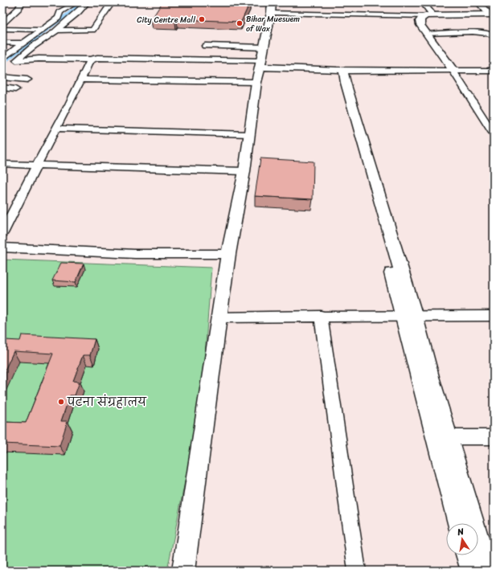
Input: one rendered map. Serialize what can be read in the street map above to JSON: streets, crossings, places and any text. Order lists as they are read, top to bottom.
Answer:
{
  "places": ["City Centre Mall", "Bihar Muesuem of Wax", "पटना संग्रहालय"],
  "north": "top"
}
